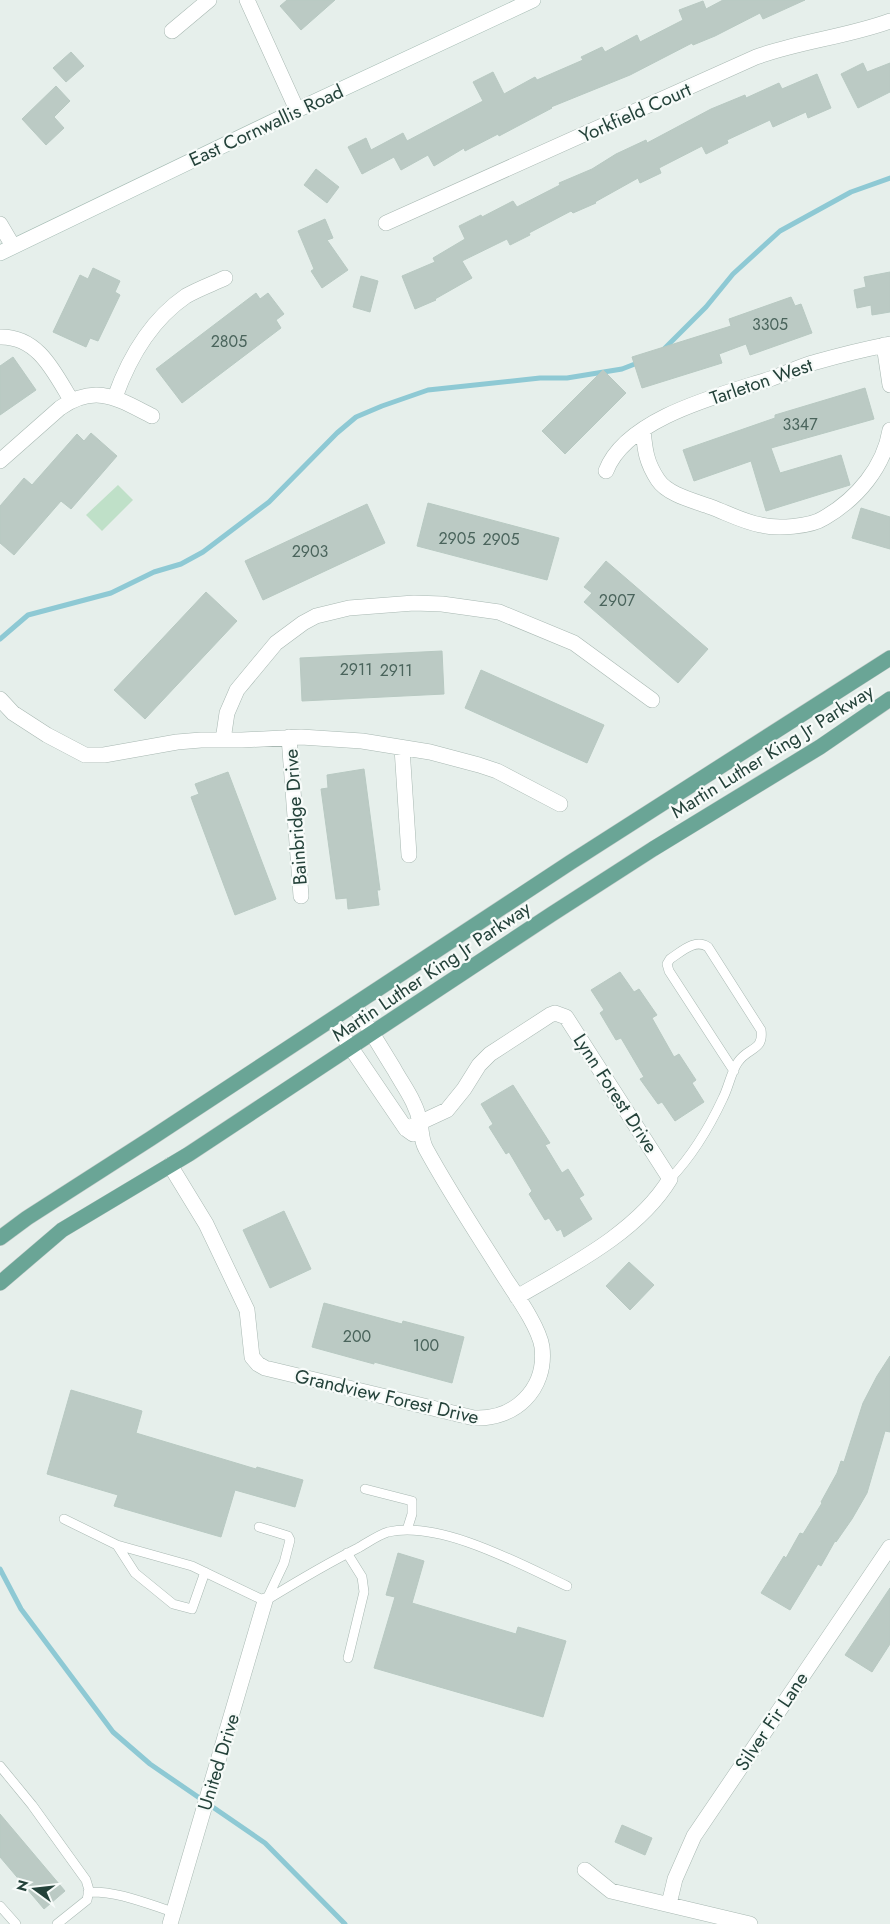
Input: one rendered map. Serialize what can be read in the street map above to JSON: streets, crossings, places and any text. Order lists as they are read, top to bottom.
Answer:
{
  "streets": {
    "main road": ["Martin Luther King Jr Parkway"],
    "street": [
      "Yorkfield Court",
      "East Cornwallis Road",
      "Tarleton West",
      "Bainbridge Drive",
      "Lynn Forest Drive",
      "Grandview Forest Drive",
      "Silver Fir Lane",
      "United Drive"
    ]
  },
  "crossings": [
    ["Martin Luther King Jr Parkway", "Grandview Forest Drive"],
    ["Lynn Forest Drive", "Grandview Forest Drive"]
  ],
  "house_numbers": [
    "3305",
    "2805",
    "3347",
    "2905",
    "2905",
    "2903",
    "2907",
    "2911",
    "2911",
    "200",
    "100"
  ],
  "north": "left"
}
